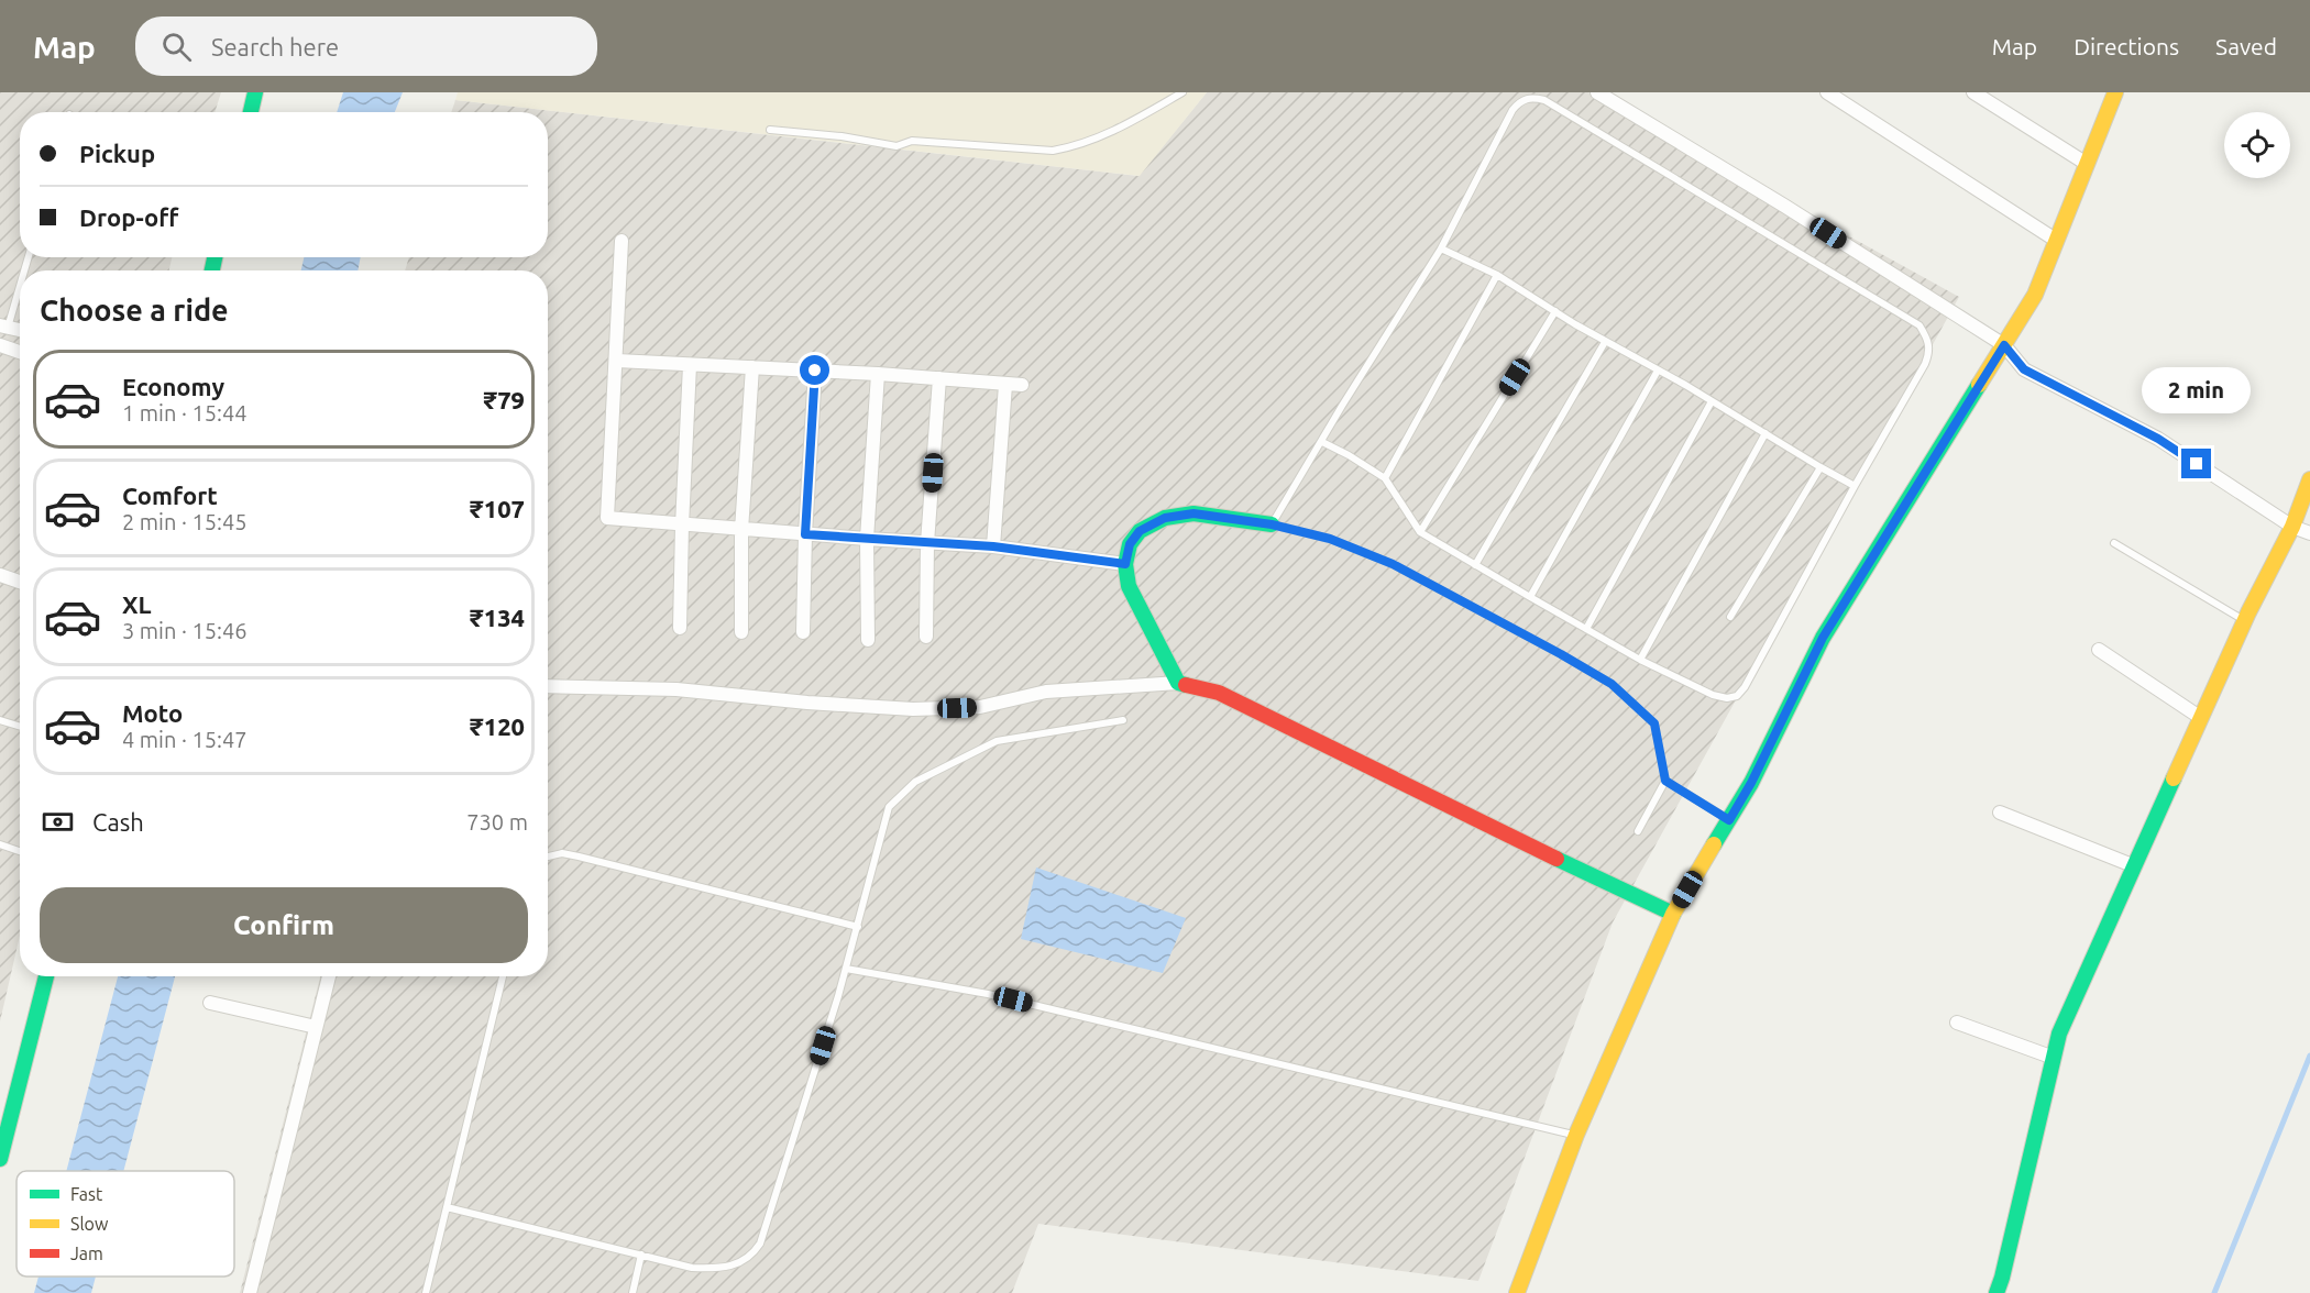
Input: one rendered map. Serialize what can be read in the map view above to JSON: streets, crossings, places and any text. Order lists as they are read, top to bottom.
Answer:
{
  "legend": ["Fast", "Slow", "Jam"],
  "page": {
    "header": "Map",
    "search": "Search here",
    "nav": ["Map", "Directions", "Saved"],
    "banner": ["Pickup", "Drop-off"],
    "heading": "Choose a ride",
    "list": [
      {
        "name": "Economy",
        "note": "1 min · 15:44",
        "value": "₹79"
      },
      {
        "name": "Comfort",
        "note": "2 min · 15:45",
        "value": "₹107"
      },
      {
        "name": "XL",
        "note": "3 min · 15:46",
        "value": "₹134"
      },
      {
        "name": "Moto",
        "note": "4 min · 15:47",
        "value": "₹120"
      }
    ],
    "bubble": "2 min",
    "pay": ["Cash", "730 m"],
    "buttons": "Confirm"
  }
}
